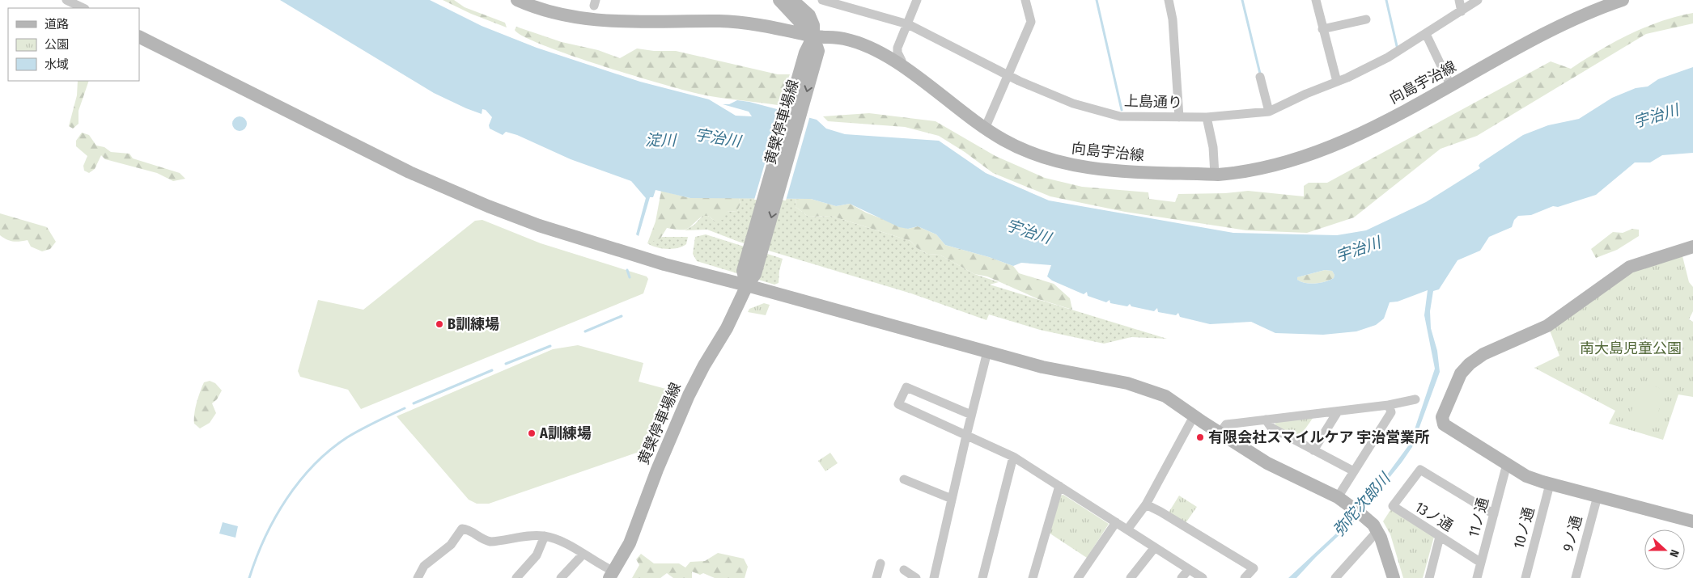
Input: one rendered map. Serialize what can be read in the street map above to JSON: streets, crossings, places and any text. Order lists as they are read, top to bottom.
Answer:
{
  "streets": {
    "street": [
      "向島宇治線",
      "上島通り",
      "黄檗停車場線",
      "13ノ通",
      "11ノ通",
      "10ノ通",
      "9ノ通"
    ]
  },
  "crossings": [
    ["向島宇治線", "黄檗停車場線"],
    ["13ノ通", "11ノ通"]
  ],
  "water": ["宇治川", "淀川", "弥陀次郎川"],
  "parks": ["南大島児童公園"],
  "places": ["B訓練場", "A訓練場", "有限会社スマイルケア 宇治営業所"],
  "legend": ["道路", "公園", "水域"],
  "north": "right"
}
